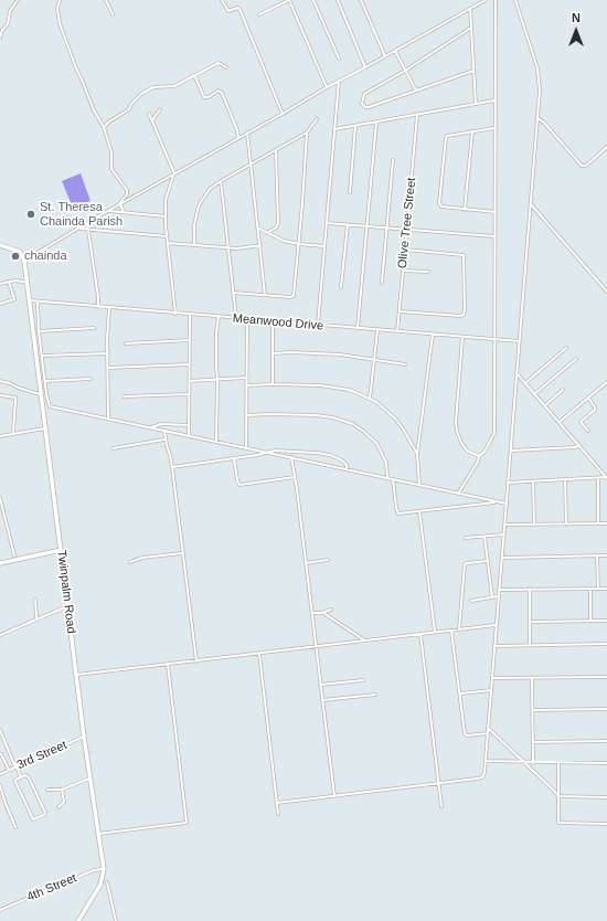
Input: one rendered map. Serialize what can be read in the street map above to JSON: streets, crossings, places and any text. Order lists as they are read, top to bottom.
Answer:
{
  "streets": {
    "main road": ["Twinpalm Road"],
    "street": [
      "Olive Tree Street",
      "Meanwood Drive",
      "3rd Street",
      "4th Street"
    ]
  },
  "crossings": [
    ["Olive Tree Street", "Meanwood Drive"],
    ["Meanwood Drive", "Twinpalm Road"],
    ["Twinpalm Road", "3rd Street"],
    ["Twinpalm Road", "4th Street"]
  ],
  "places": ["St. Theresa Chainda Parish", "chainda"],
  "north": "top"
}
